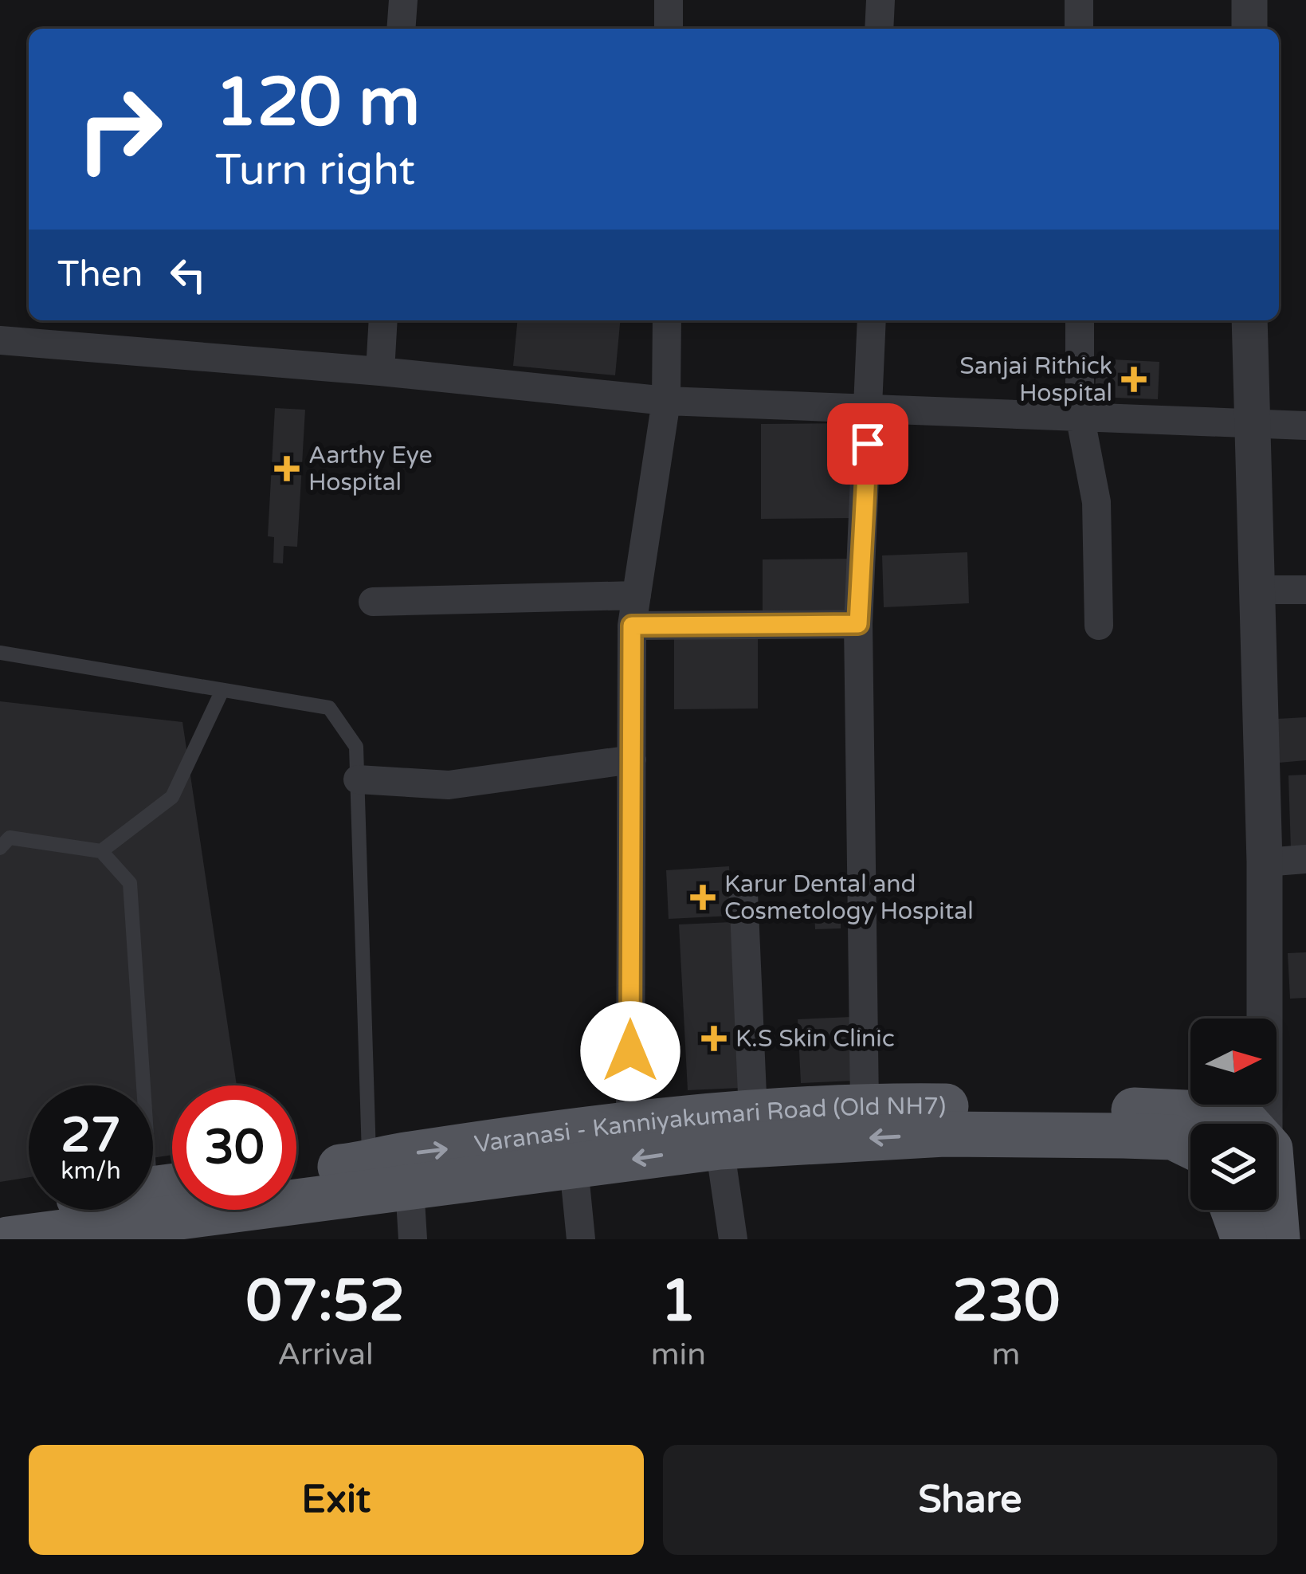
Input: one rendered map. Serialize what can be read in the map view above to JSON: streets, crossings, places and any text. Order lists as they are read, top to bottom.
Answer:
{
  "streets": {
    "main road": ["Varanasi - Kanniyakumari Road (Old NH7)"]
  },
  "places": {
    "health": [
      "Sanjai Rithick Hospital",
      "Aarthy Eye Hospital",
      "Karur Dental and Cosmetology Hospital",
      "K.S Skin Clinic"
    ]
  },
  "north": "right",
  "page": {
    "turn": ["120 m", "Turn right"],
    "then": "Then",
    "speed": "27 km/h",
    "limit": "30",
    "eta": [
      "07:52",
      "Arrival",
      "1",
      "min",
      "230",
      "m"
    ],
    "buttons": ["Exit", "Share"]
  }
}
